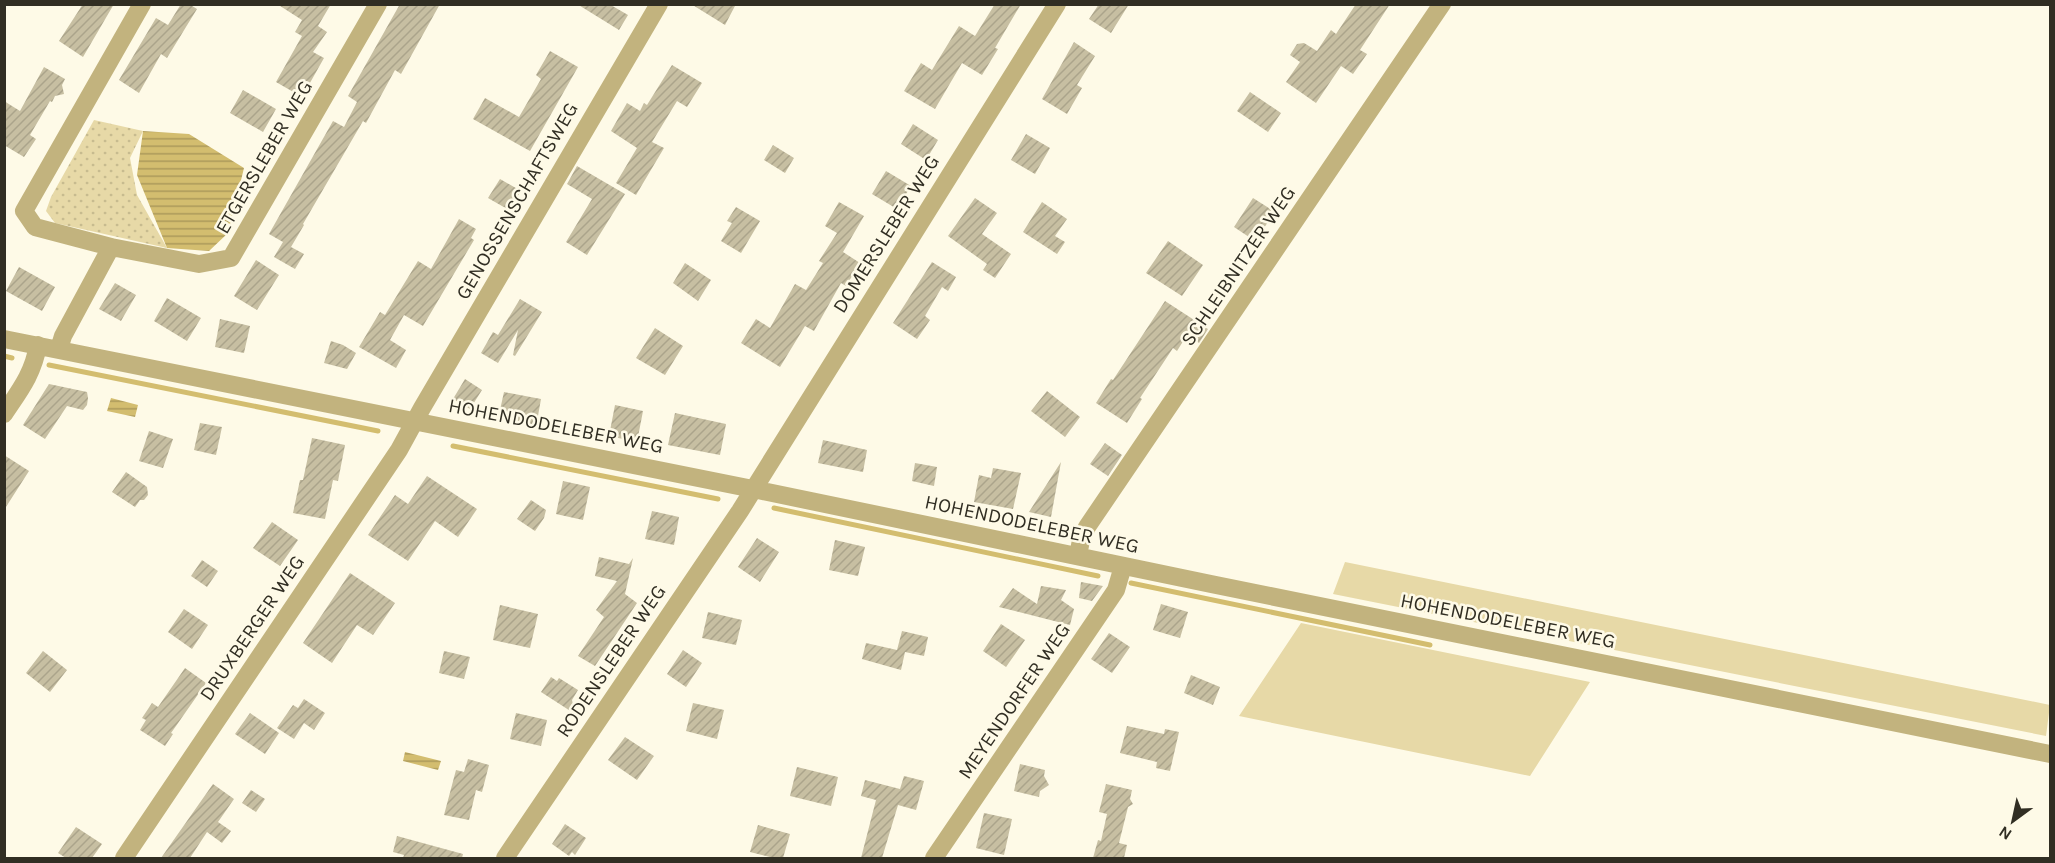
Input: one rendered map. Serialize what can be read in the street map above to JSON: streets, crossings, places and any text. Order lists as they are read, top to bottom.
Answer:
{
  "streets": {
    "street": [
      "ETGERSLEBER WEG",
      "GENOSSENSCHAFTSWEG",
      "DOMERSLEBER WEG",
      "SCHLEIBNITZER WEG",
      "HOHENDODELEBER WEG",
      "DRUXBERGER WEG",
      "RODENSLEBER WEG",
      "MEYENDORFER WEG"
    ]
  },
  "crossings": [
    ["GENOSSENSCHAFTSWEG", "HOHENDODELEBER WEG"],
    ["GENOSSENSCHAFTSWEG", "DRUXBERGER WEG"],
    ["DOMERSLEBER WEG", "HOHENDODELEBER WEG"],
    ["DOMERSLEBER WEG", "RODENSLEBER WEG"],
    ["SCHLEIBNITZER WEG", "HOHENDODELEBER WEG"],
    ["HOHENDODELEBER WEG", "DRUXBERGER WEG"],
    ["HOHENDODELEBER WEG", "RODENSLEBER WEG"],
    ["HOHENDODELEBER WEG", "MEYENDORFER WEG"]
  ],
  "north": "bottom left"
}
